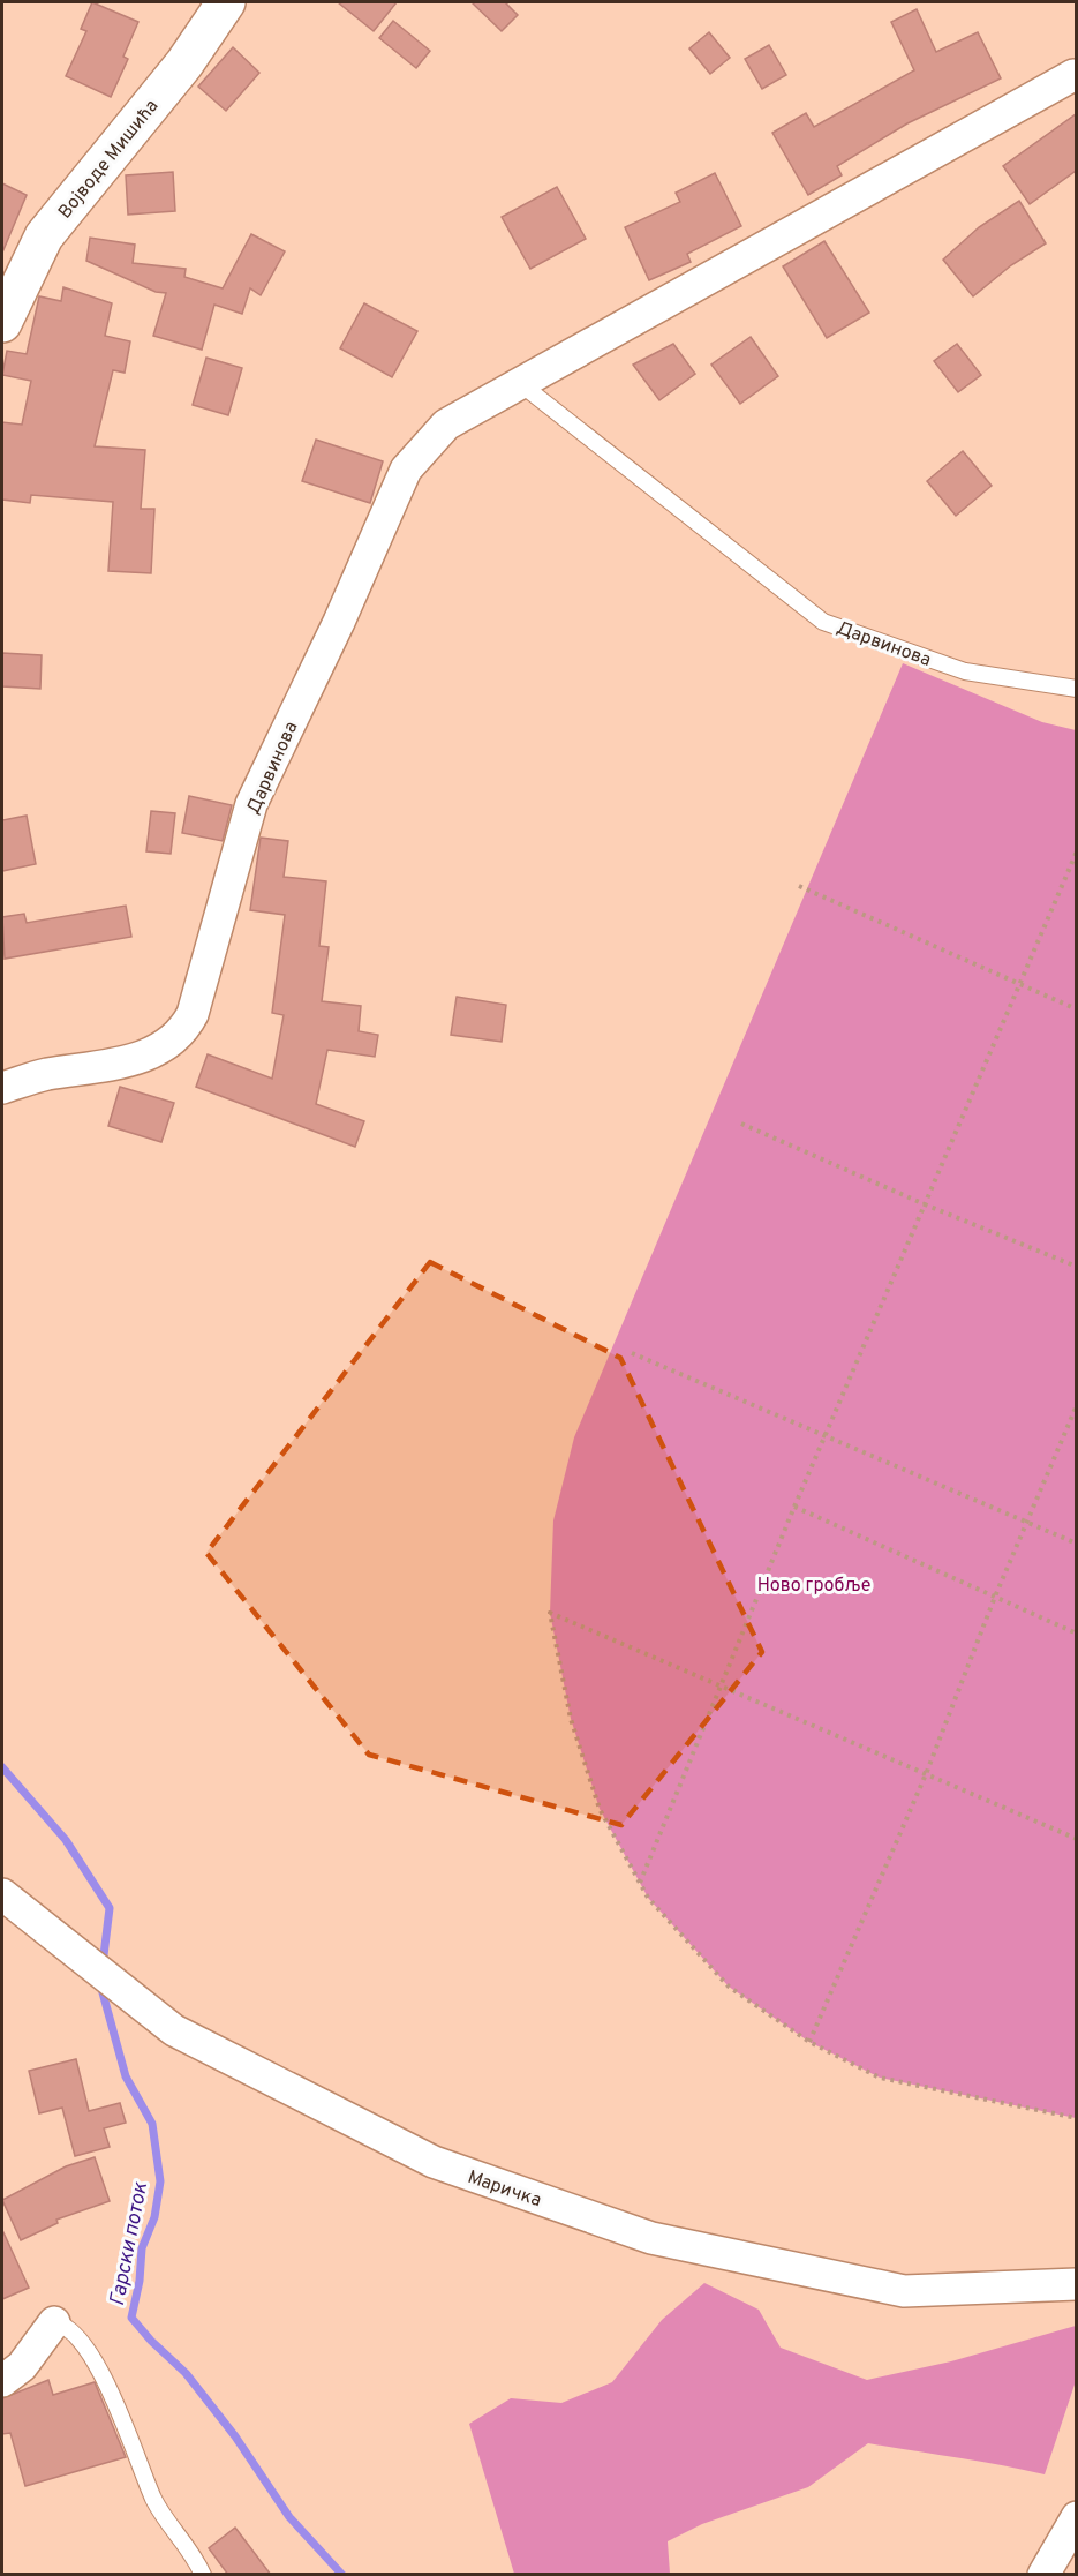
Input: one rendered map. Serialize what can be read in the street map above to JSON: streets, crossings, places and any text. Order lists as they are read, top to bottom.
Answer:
{
  "streets": {
    "street": ["Војводе Мишића", "Дарвинова", "Маричка"]
  },
  "water": ["Гарски поток"],
  "parks": ["Ново гробље"]
}
